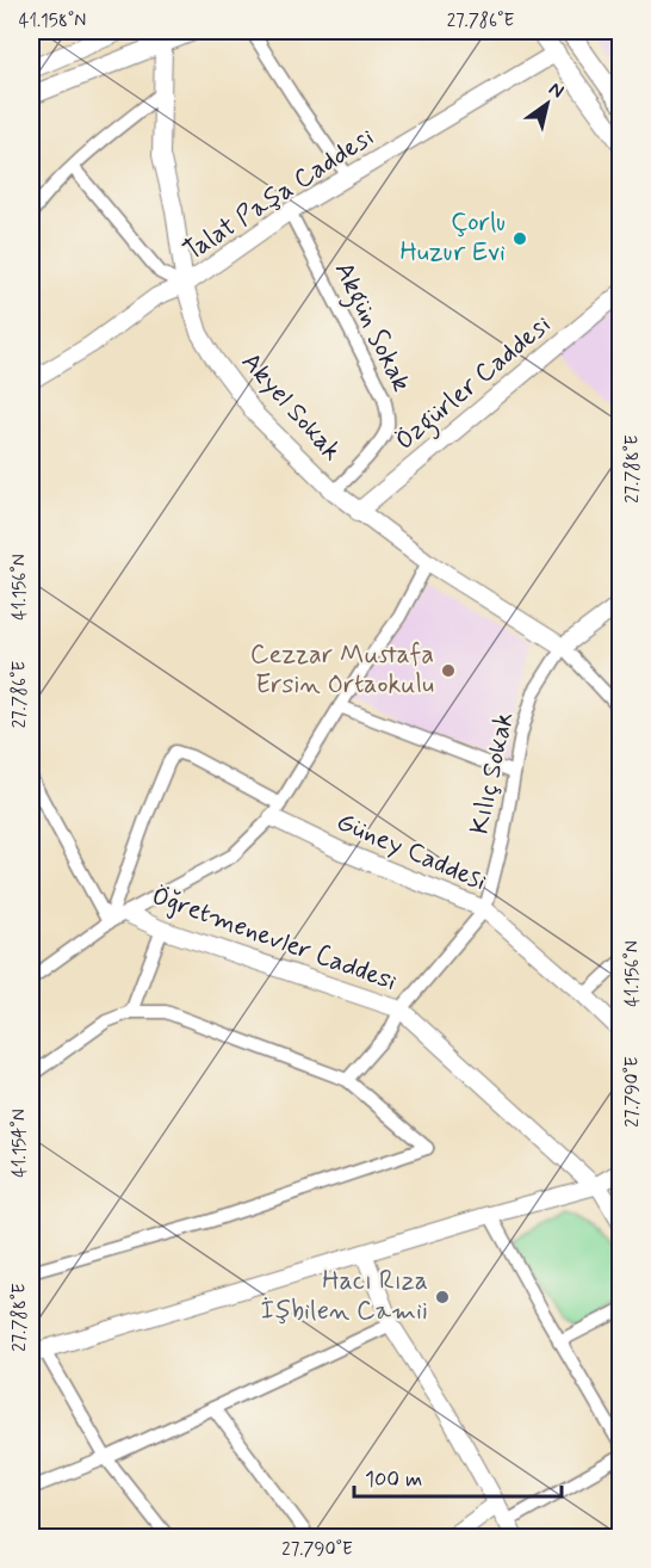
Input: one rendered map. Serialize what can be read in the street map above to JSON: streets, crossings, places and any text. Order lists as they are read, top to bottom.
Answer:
{
  "streets": {
    "street": [
      "Talat Paşa Caddesi",
      "Akgün Sokak",
      "Özgürler Caddesi",
      "Akyel Sokak",
      "Kılıç Sokak",
      "Güney Caddesi",
      "Öğretmenevler Caddesi"
    ]
  },
  "crossings": [
    ["Talat Paşa Caddesi", "Akgün Sokak"],
    ["Talat Paşa Caddesi", "Akyel Sokak"],
    ["Akgün Sokak", "Akyel Sokak"],
    ["Özgürler Caddesi", "Akyel Sokak"],
    ["Akyel Sokak", "Kılıç Sokak"],
    ["Kılıç Sokak", "Güney Caddesi"],
    ["Kılıç Sokak", "Öğretmenevler Caddesi"]
  ],
  "places": ["Çorlu Huzur Evi", "Cezzar Mustafa Ersin Ortaokulu", "Hacı Rıza İşbilen Camii"],
  "scale_bar": "100 m",
  "north": "top right",
  "coordinates": [
    "41.158°N",
    "27.786°E",
    "27.788°E",
    "41.156°N",
    "27.790°E",
    "41.154°N"
  ]
}
